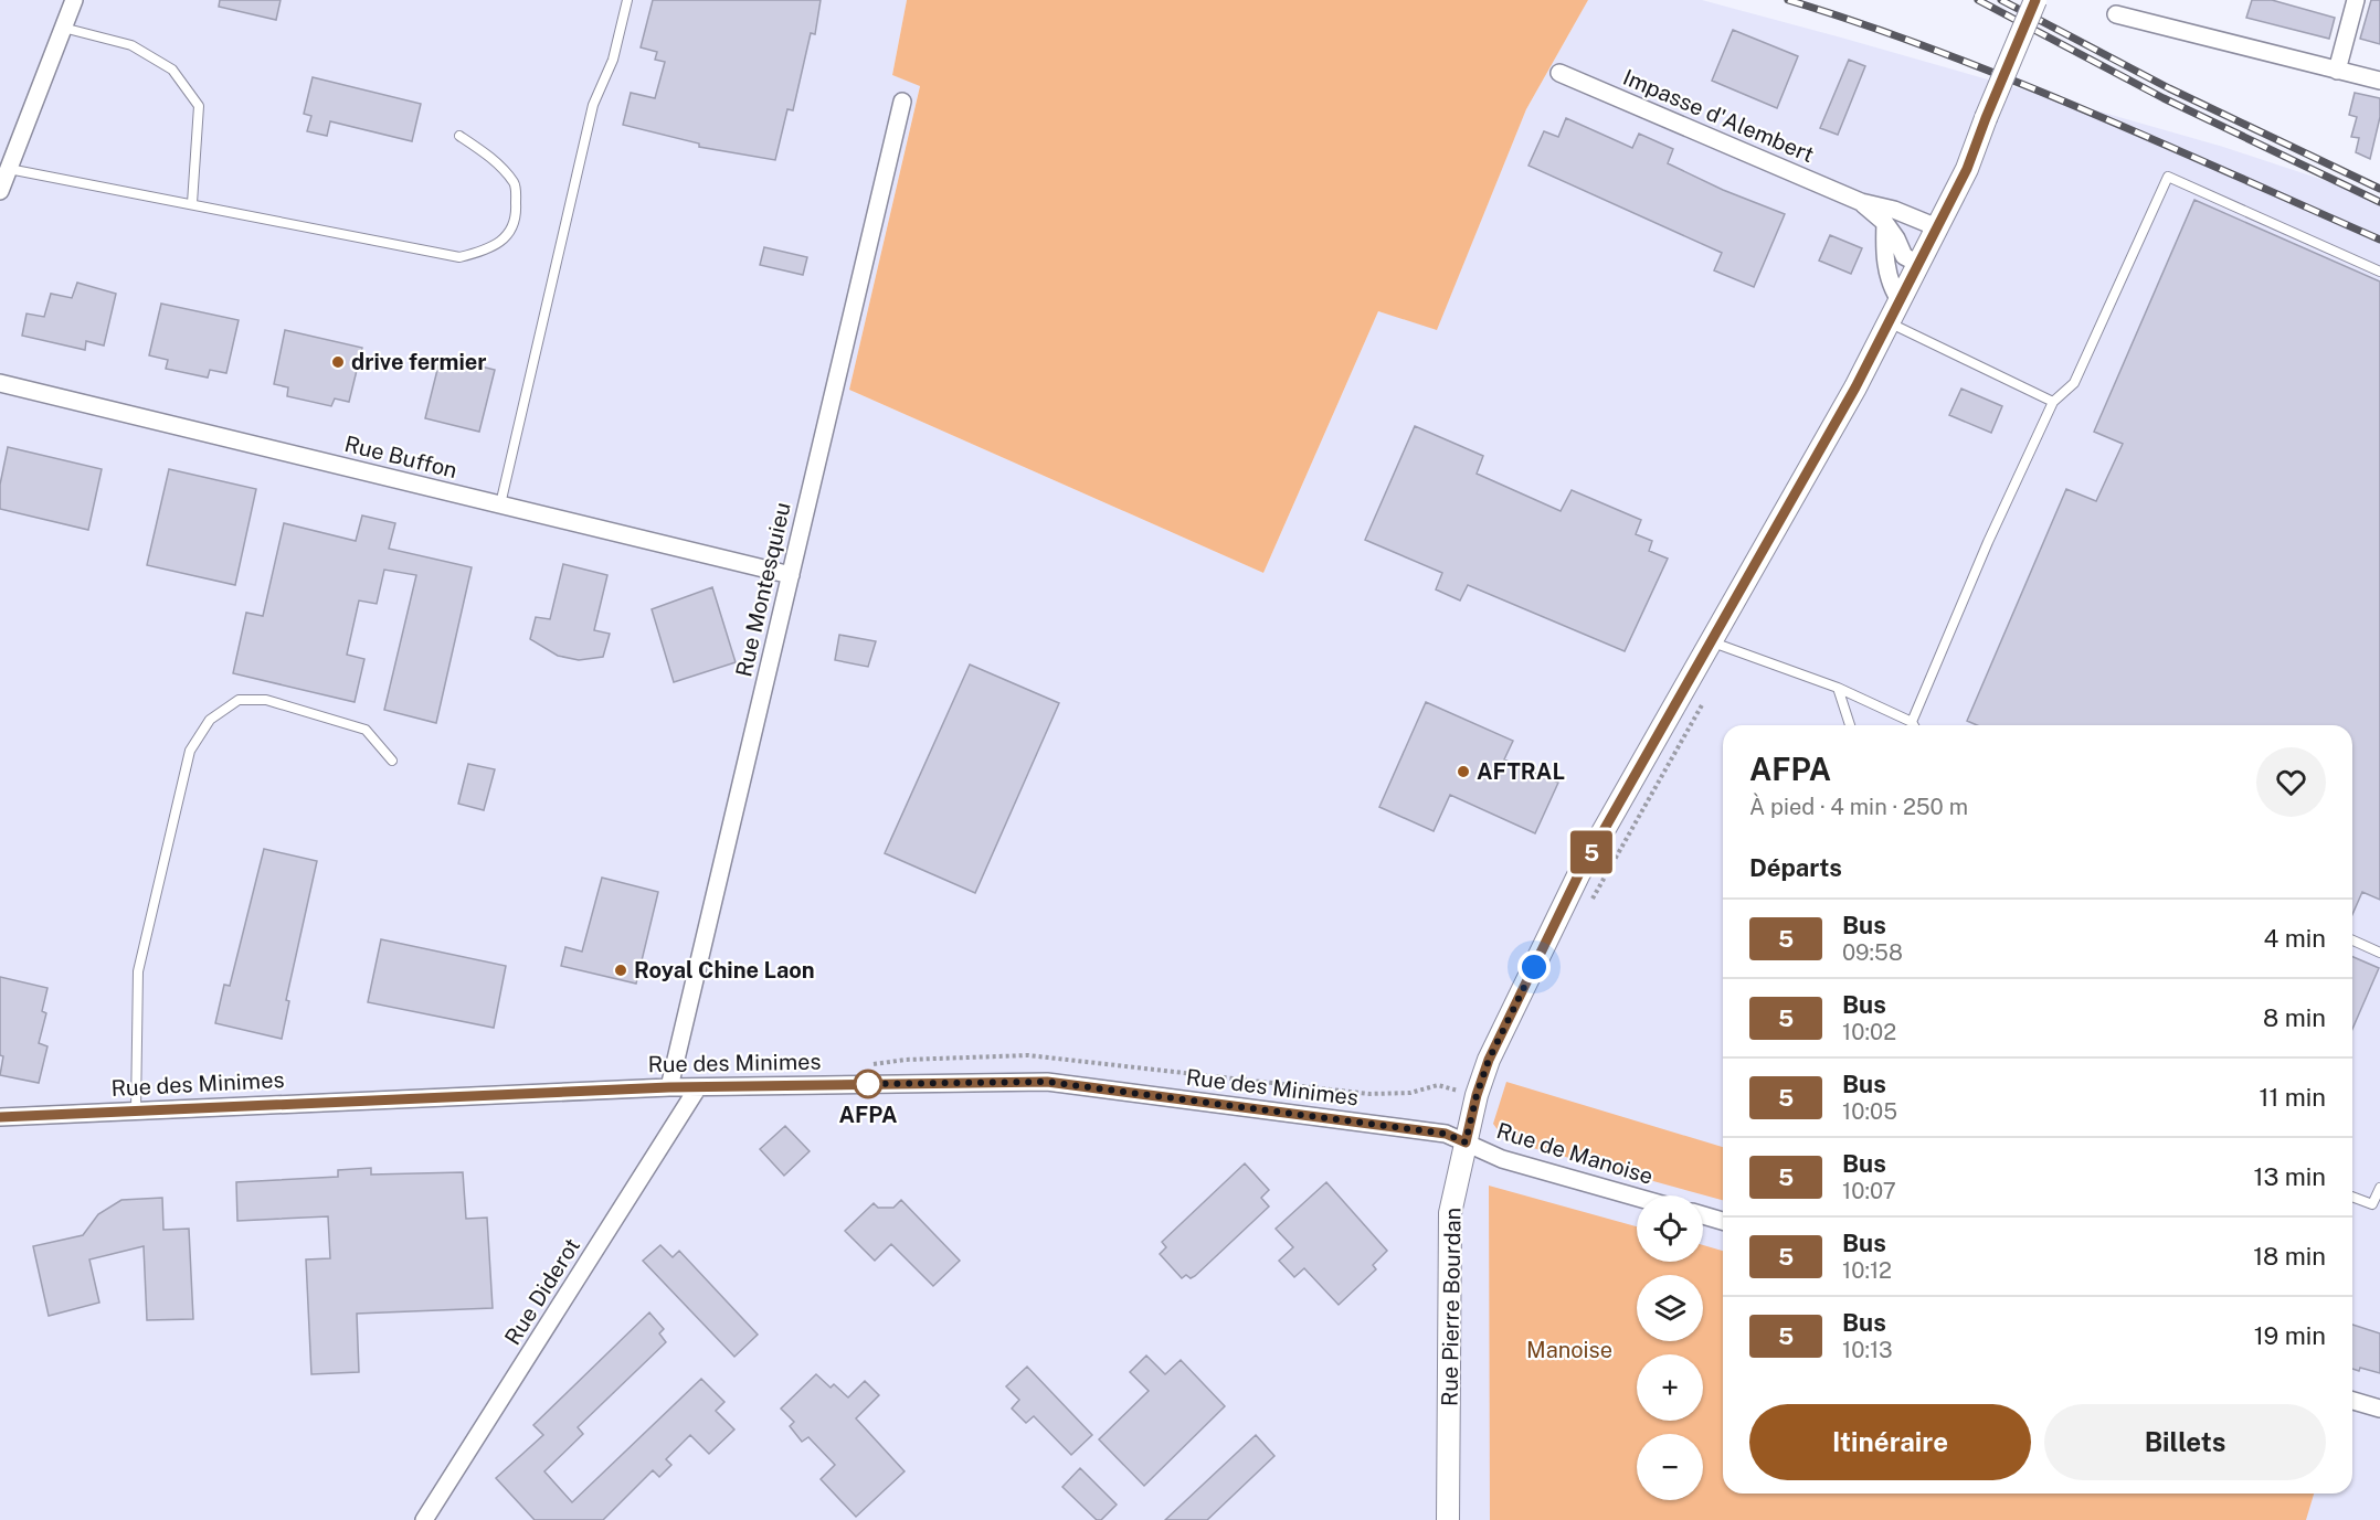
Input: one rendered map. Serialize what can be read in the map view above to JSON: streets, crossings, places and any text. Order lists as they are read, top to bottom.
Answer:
{
  "streets": {
    "street": [
      "Impasse d'Alembert",
      "Rue Buffon",
      "Rue Montesquieu",
      "Rue des Minimes",
      "Rue de Manoise",
      "Rue Diderot",
      "Rue Pierre Bourdan"
    ]
  },
  "crossings": [
    ["Impasse d'Alembert", "Rue Pierre Bourdan"],
    ["Rue Buffon", "Rue Montesquieu"],
    ["Rue Montesquieu", "Rue des Minimes"],
    ["Rue des Minimes", "Rue de Manoise"],
    ["Rue des Minimes", "Rue Diderot"],
    ["Rue des Minimes", "Rue Pierre Bourdan"],
    ["Rue de Manoise", "Rue Pierre Bourdan"]
  ],
  "parks": ["Manoise"],
  "places": [
    "drive fermier",
    "AFTRAL",
    "Royal Chine Laon",
    "AFPA"
  ],
  "lines": ["bus line 5"],
  "page": {
    "on_map": "5",
    "heading": [
      ["AFPA", "À pied · 4 min · 250 m"],
      "Départs"
    ],
    "list": [
      {
        "mark": "5",
        "name": "Bus",
        "note": "09:58",
        "value": "4 min"
      },
      {
        "mark": "5",
        "name": "Bus",
        "note": "10:02",
        "value": "8 min"
      },
      {
        "mark": "5",
        "name": "Bus",
        "note": "10:05",
        "value": "11 min"
      },
      {
        "mark": "5",
        "name": "Bus",
        "note": "10:07",
        "value": "13 min"
      },
      {
        "mark": "5",
        "name": "Bus",
        "note": "10:12",
        "value": "18 min"
      },
      {
        "mark": "5",
        "name": "Bus",
        "note": "10:13",
        "value": "19 min"
      }
    ],
    "map_buttons": ["+", "−"],
    "buttons": ["Itinéraire", "Billets"]
  }
}
